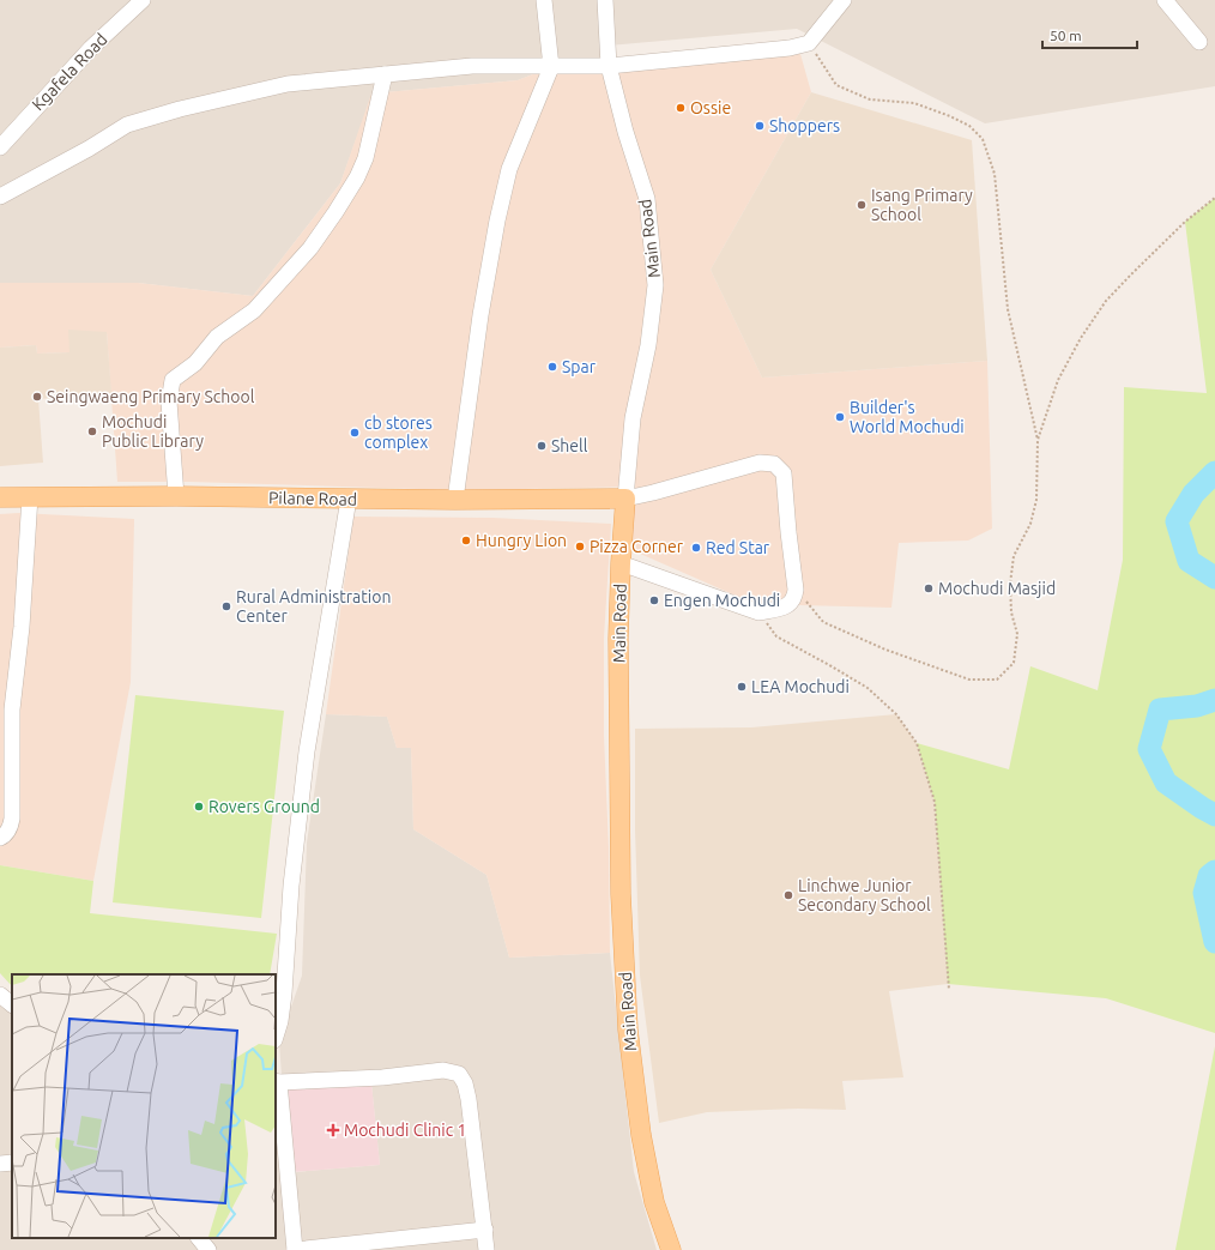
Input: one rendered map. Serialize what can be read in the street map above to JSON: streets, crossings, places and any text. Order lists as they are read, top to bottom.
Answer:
{
  "streets": {
    "main road": ["Main Road", "Pilane Road"],
    "street": ["Kgafela Road"]
  },
  "crossings": [
    ["Main Road", "Pilane Road"]
  ],
  "places": {
    "other": [
      "Ossie",
      "Shoppers",
      "Isang Primary School",
      "Spar",
      "Seingwaeng Primary School",
      "Builder's World Mochudi",
      "Mochudi Public Library",
      "cb stores complex",
      "Shell",
      "Hungry Lion",
      "Pizza Corner",
      "Red Star",
      "Mochudi Masjid",
      "Engen Mochudi",
      "Rural Administration Center",
      "LEA Mochudi",
      "Rovers Ground",
      "Linchwe Junior Secondary School"
    ],
    "health": ["Mochudi Clinic 1"]
  },
  "scale_bar": "50 m"
}
